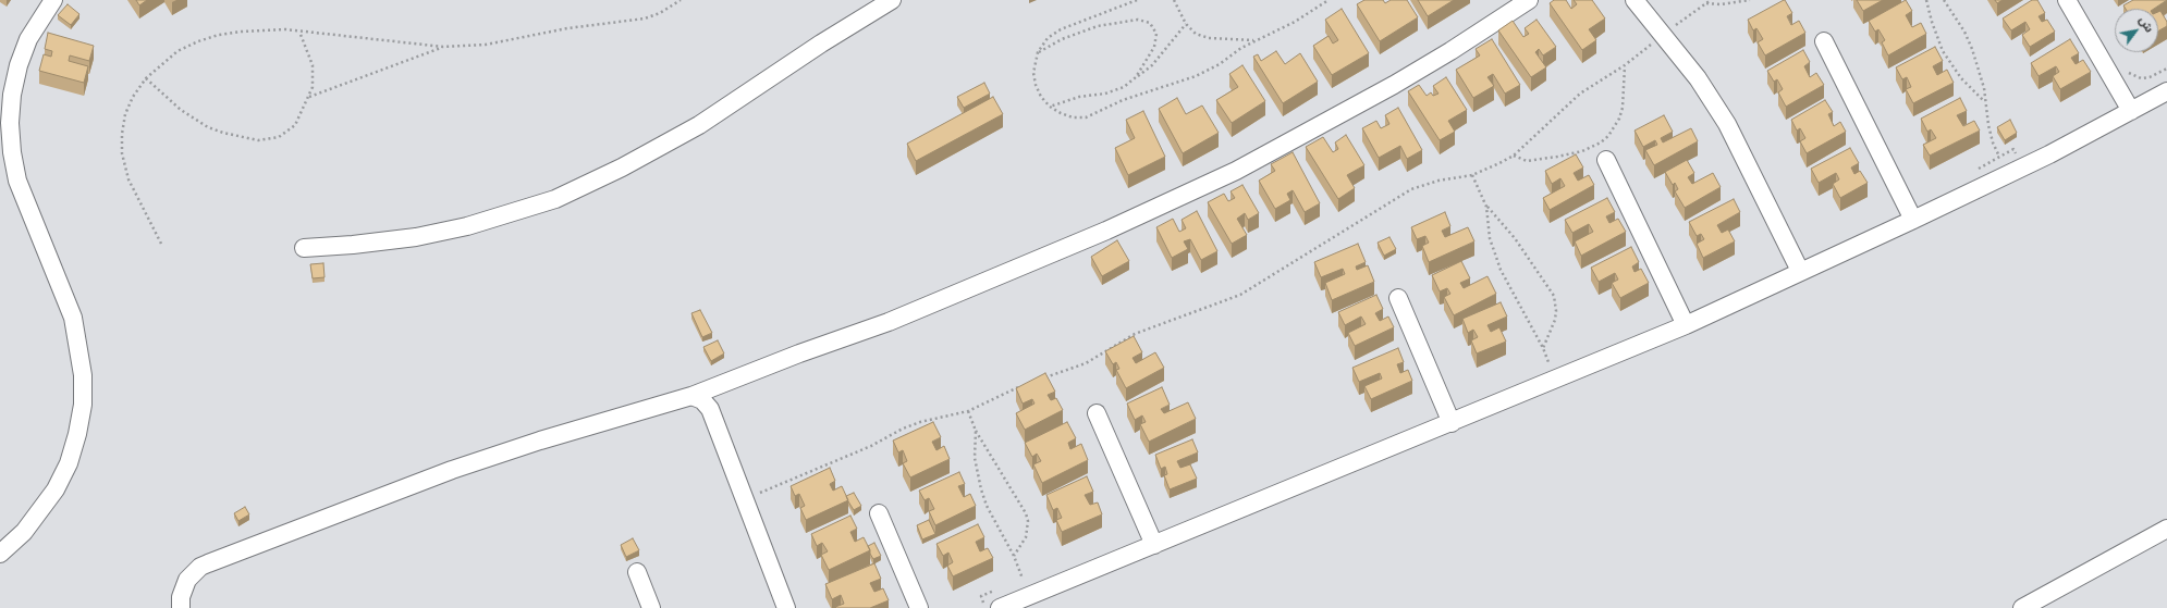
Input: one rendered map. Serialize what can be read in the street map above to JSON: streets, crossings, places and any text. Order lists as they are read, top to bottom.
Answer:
{
  "north": "top right"
}
